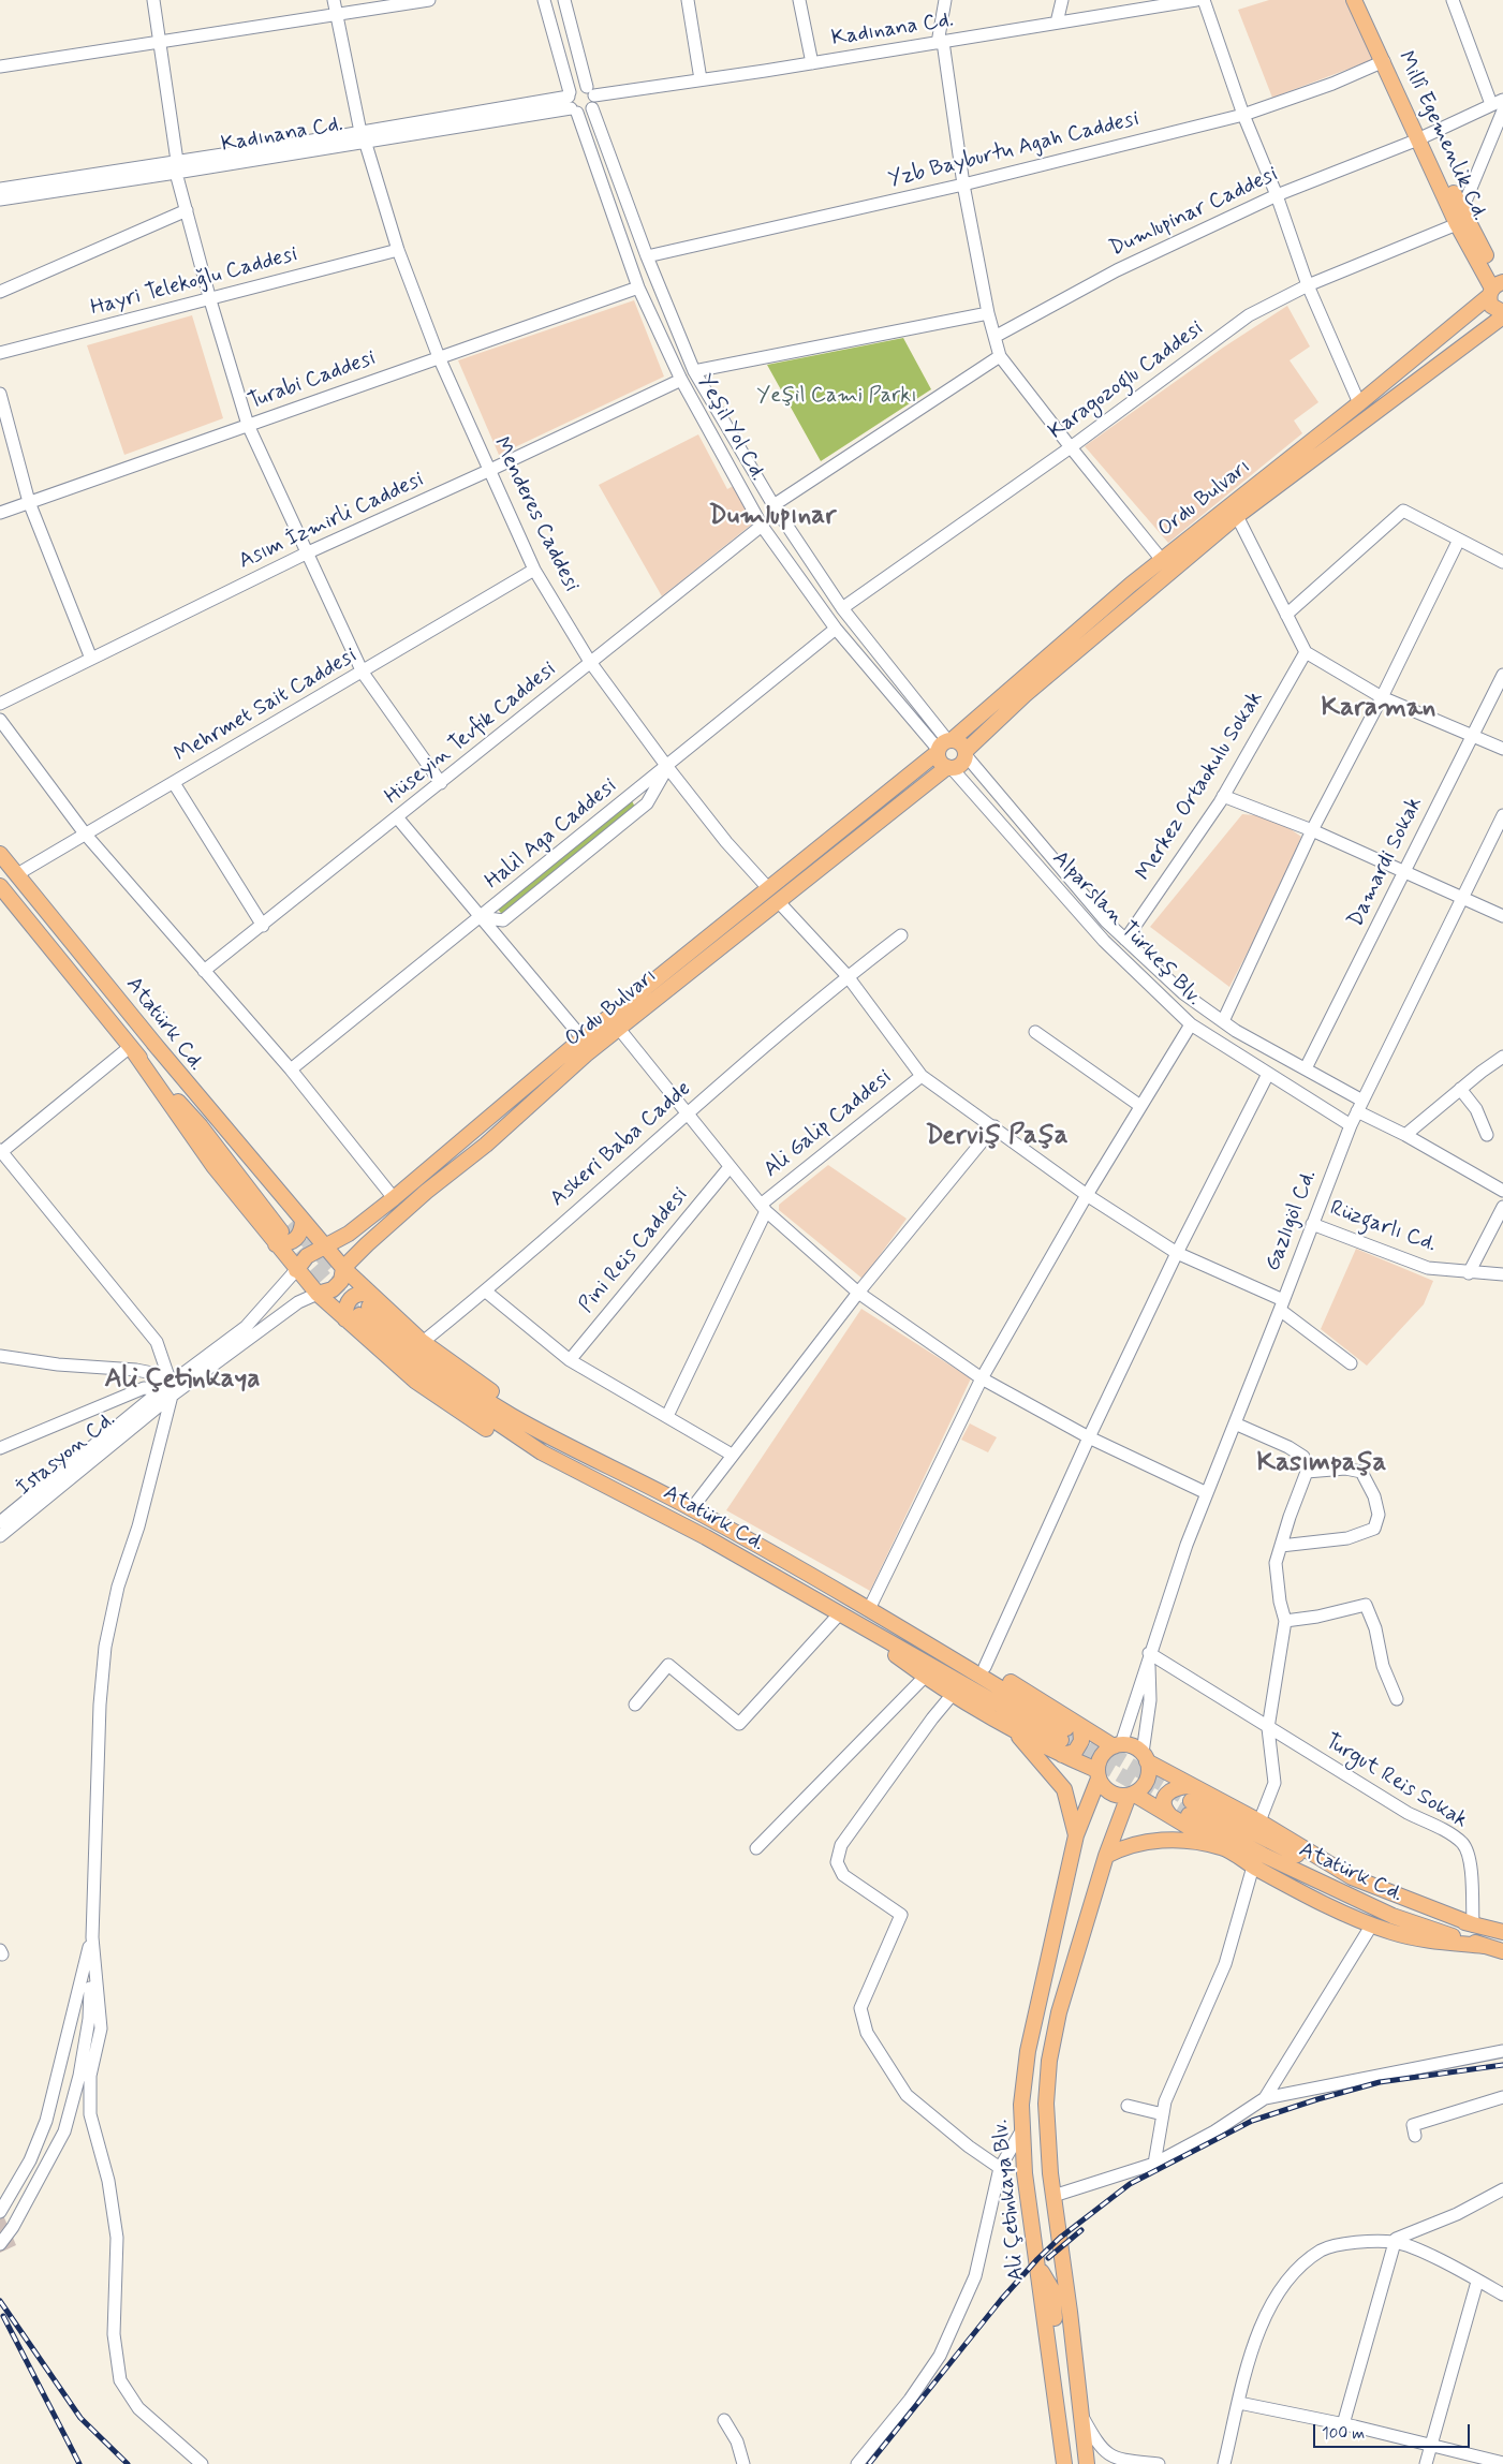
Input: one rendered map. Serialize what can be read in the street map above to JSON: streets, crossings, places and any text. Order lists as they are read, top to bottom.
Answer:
{
  "streets": {
    "main road": [
      "Millî Egemenlik Cd.",
      "Ordu Bulvarı",
      "Atatürk Cd.",
      "Ali Çetinkaya Blv."
    ],
    "street": [
      "Kadınana Cd.",
      "Yzb Bayburtu Agah Caddesi",
      "Dumlupinar Caddesi",
      "Hayri Telekoğlu Caddesi",
      "Turabi Caddesi",
      "Karagozoglu Caddesi",
      "Yeşil Yol Cd.",
      "Menderes Caddesi",
      "Asım İzmirli Caddesi",
      "Mehrmet Sait Caddesi",
      "Hüseyin Tevfik Caddesi",
      "Merkez Ortaokulu Sokak",
      "Halil Aga Caddesi",
      "Damardi Sokak",
      "Alparslan Türkeş Blv.",
      "Ali Galip Caddesi",
      "Askeri Baba Cadde",
      "Gazlıgöl Cd.",
      "Rüzgarlı Cd.",
      "Pini Reis Caddesi",
      "İstasyon Cd.",
      "Turgut Reis Sokak"
    ]
  },
  "crossings": [
    ["Kadınana Cd.", "Yeşil Yol Cd."],
    ["Kadınana Cd.", "Menderes Caddesi"],
    ["Millî Egemenlik Cd.", "Yzb Bayburtu Agah Caddesi"],
    ["Millî Egemenlik Cd.", "Dumlupinar Caddesi"],
    ["Millî Egemenlik Cd.", "Karagozoglu Caddesi"],
    ["Millî Egemenlik Cd.", "Ordu Bulvarı"],
    ["Yzb Bayburtu Agah Caddesi", "Yeşil Yol Cd."],
    ["Hayri Telekoğlu Caddesi", "Menderes Caddesi"],
    ["Turabi Caddesi", "Yeşil Yol Cd."],
    ["Turabi Caddesi", "Menderes Caddesi"],
    ["Karagozoglu Caddesi", "Yeşil Yol Cd."],
    ["Yeşil Yol Cd.", "Ordu Bulvarı"],
    ["Yeşil Yol Cd.", "Asım İzmirli Caddesi"],
    ["Yeşil Yol Cd.", "Hüseyin Tevfik Caddesi"],
    ["Yeşil Yol Cd.", "Halil Aga Caddesi"],
    ["Yeşil Yol Cd.", "Alparslan Türkeş Blv."],
    ["Ordu Bulvarı", "Menderes Caddesi"],
    ["Ordu Bulvarı", "Alparslan Türkeş Blv."],
    ["Ordu Bulvarı", "İstasyon Cd."],
    ["Menderes Caddesi", "Asım İzmirli Caddesi"],
    ["Menderes Caddesi", "Mehrmet Sait Caddesi"],
    ["Menderes Caddesi", "Hüseyin Tevfik Caddesi"],
    ["Menderes Caddesi", "Halil Aga Caddesi"],
    ["Mehrmet Sait Caddesi", "Atatürk Cd."],
    ["Merkez Ortaokulu Sokak", "Alparslan Türkeş Blv."],
    ["Damardi Sokak", "Alparslan Türkeş Blv."],
    ["Alparslan Türkeş Blv.", "Gazlıgöl Cd."],
    ["Atatürk Cd.", "Turgut Reis Sokak"],
    ["Gazlıgöl Cd.", "Rüzgarlı Cd."],
    ["Gazlıgöl Cd.", "Turgut Reis Sokak"],
    ["Gazlıgöl Cd.", "Ali Çetinkaya Blv."]
  ],
  "districts": [
    "Dumlupınar",
    "Karaman",
    "Derviş Paşa",
    "Ali Çetinkaya",
    "Kasımpaşa"
  ],
  "parks": ["Yeşil Cami Parkı"],
  "scale_bar": "100 m"
}
